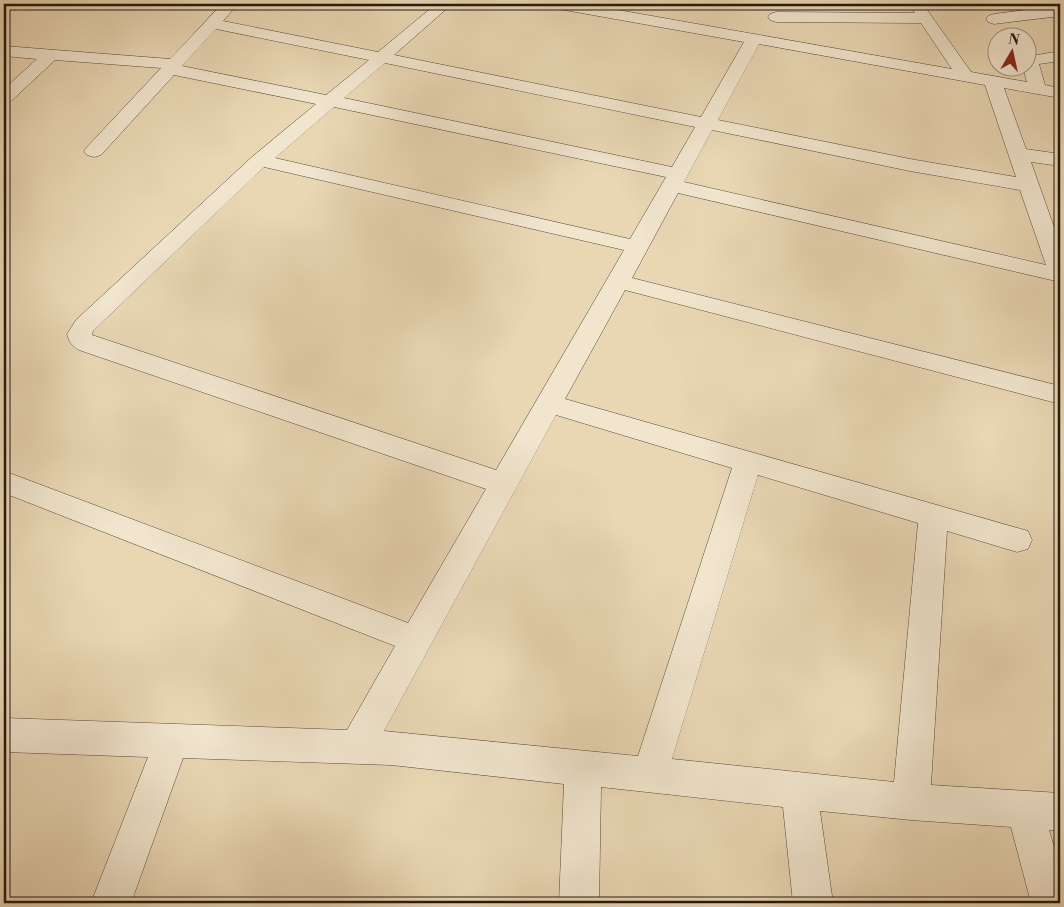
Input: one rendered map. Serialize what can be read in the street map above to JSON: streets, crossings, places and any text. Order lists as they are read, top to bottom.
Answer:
{
  "north": "top"
}
